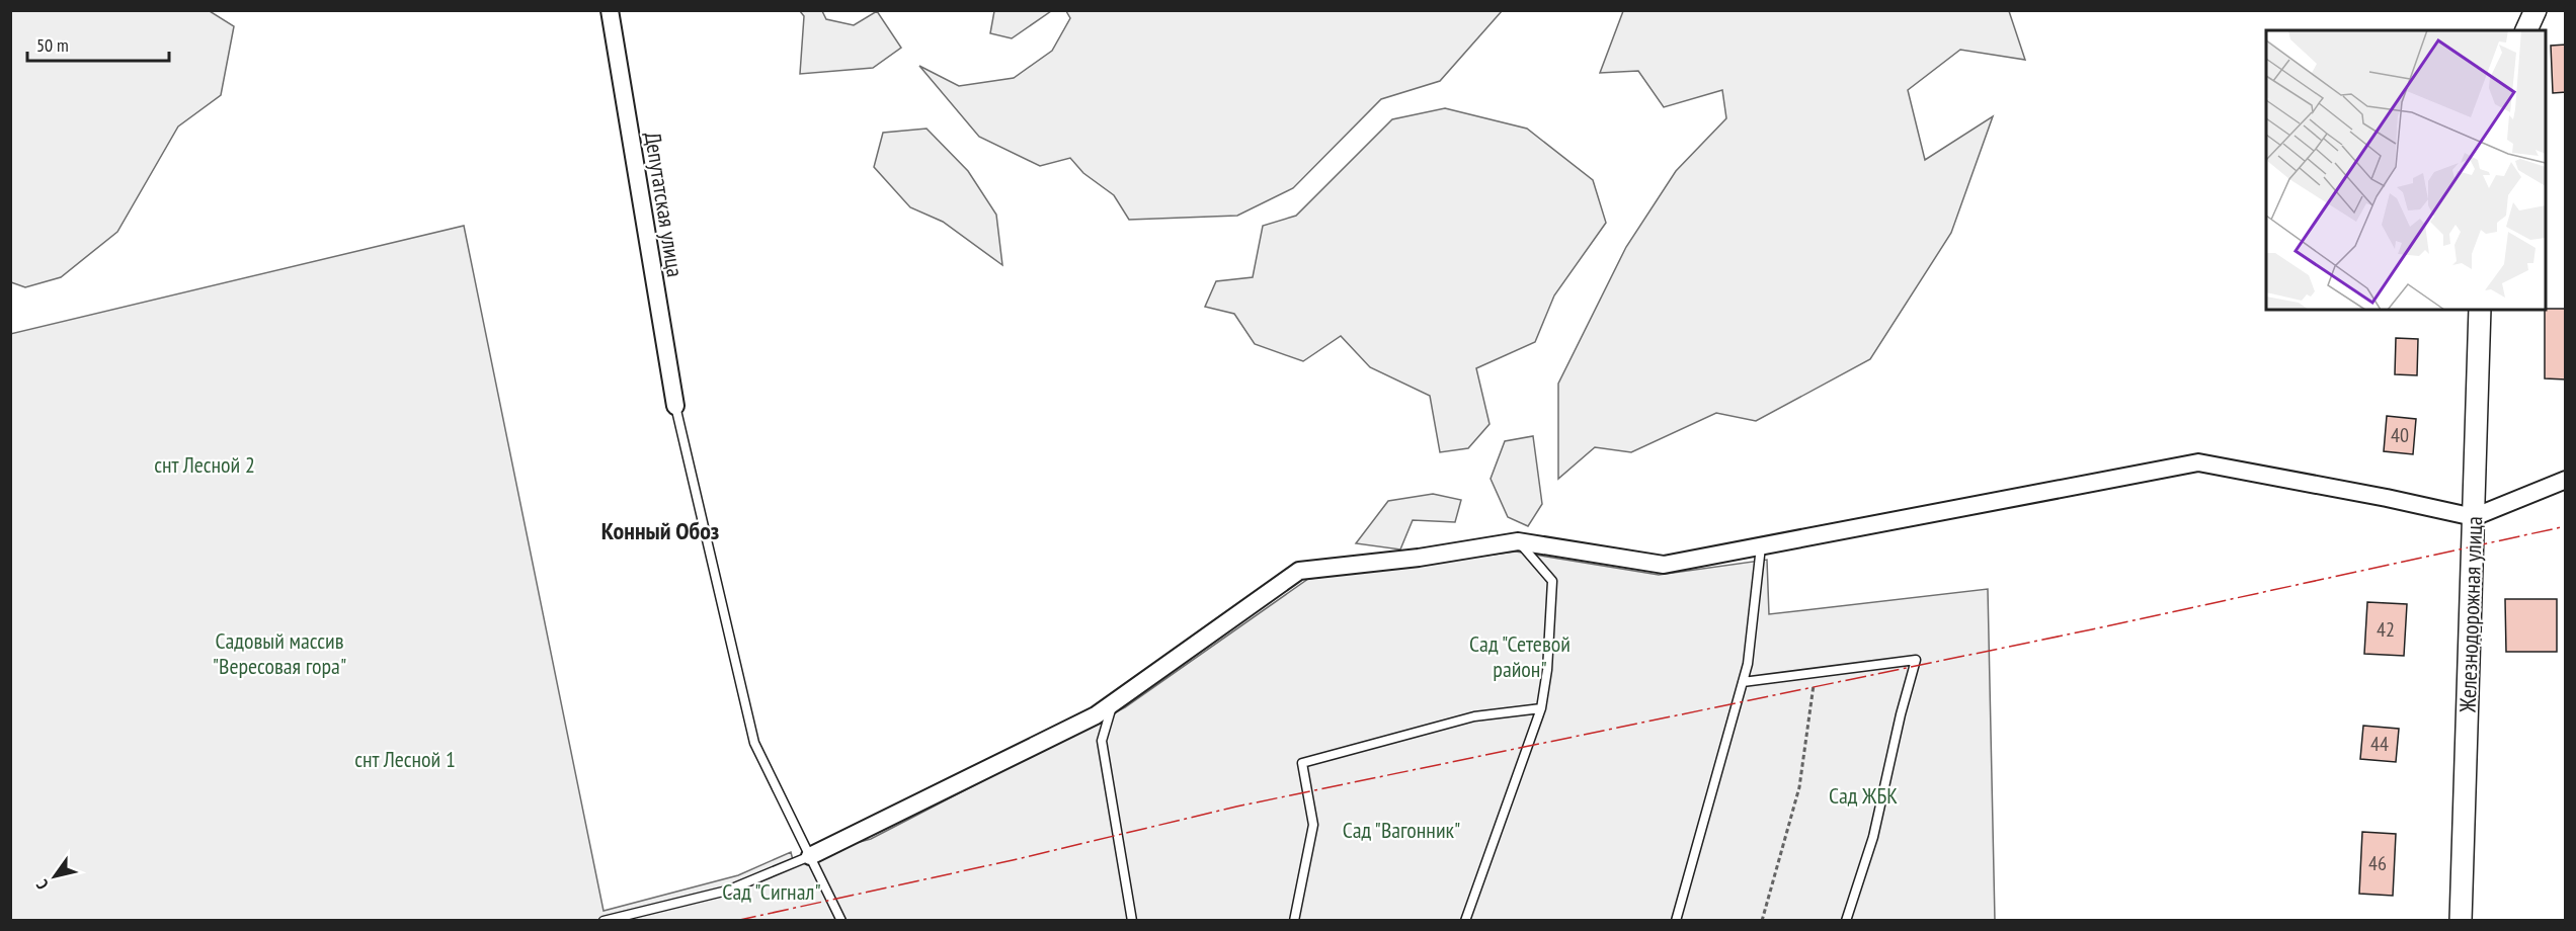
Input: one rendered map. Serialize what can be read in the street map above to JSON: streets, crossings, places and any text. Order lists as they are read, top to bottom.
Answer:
{
  "streets": {
    "street": ["Депутатская улица", "Железнодорожная улица"]
  },
  "districts": ["Конный Обоз"],
  "parks": [
    "снт Лесной 2",
    "Садовый массив \"Вересовая гора\"",
    "Сад \"Сетевой район\"",
    "снт Лесной 1",
    "Сад ЖБК",
    "Сад \"Вагонник\"",
    "Сад \"Сигнал\""
  ],
  "house_numbers": [
    "40",
    "42",
    "44",
    "46"
  ],
  "scale_bar": "50 m",
  "north": "bottom left"
}
